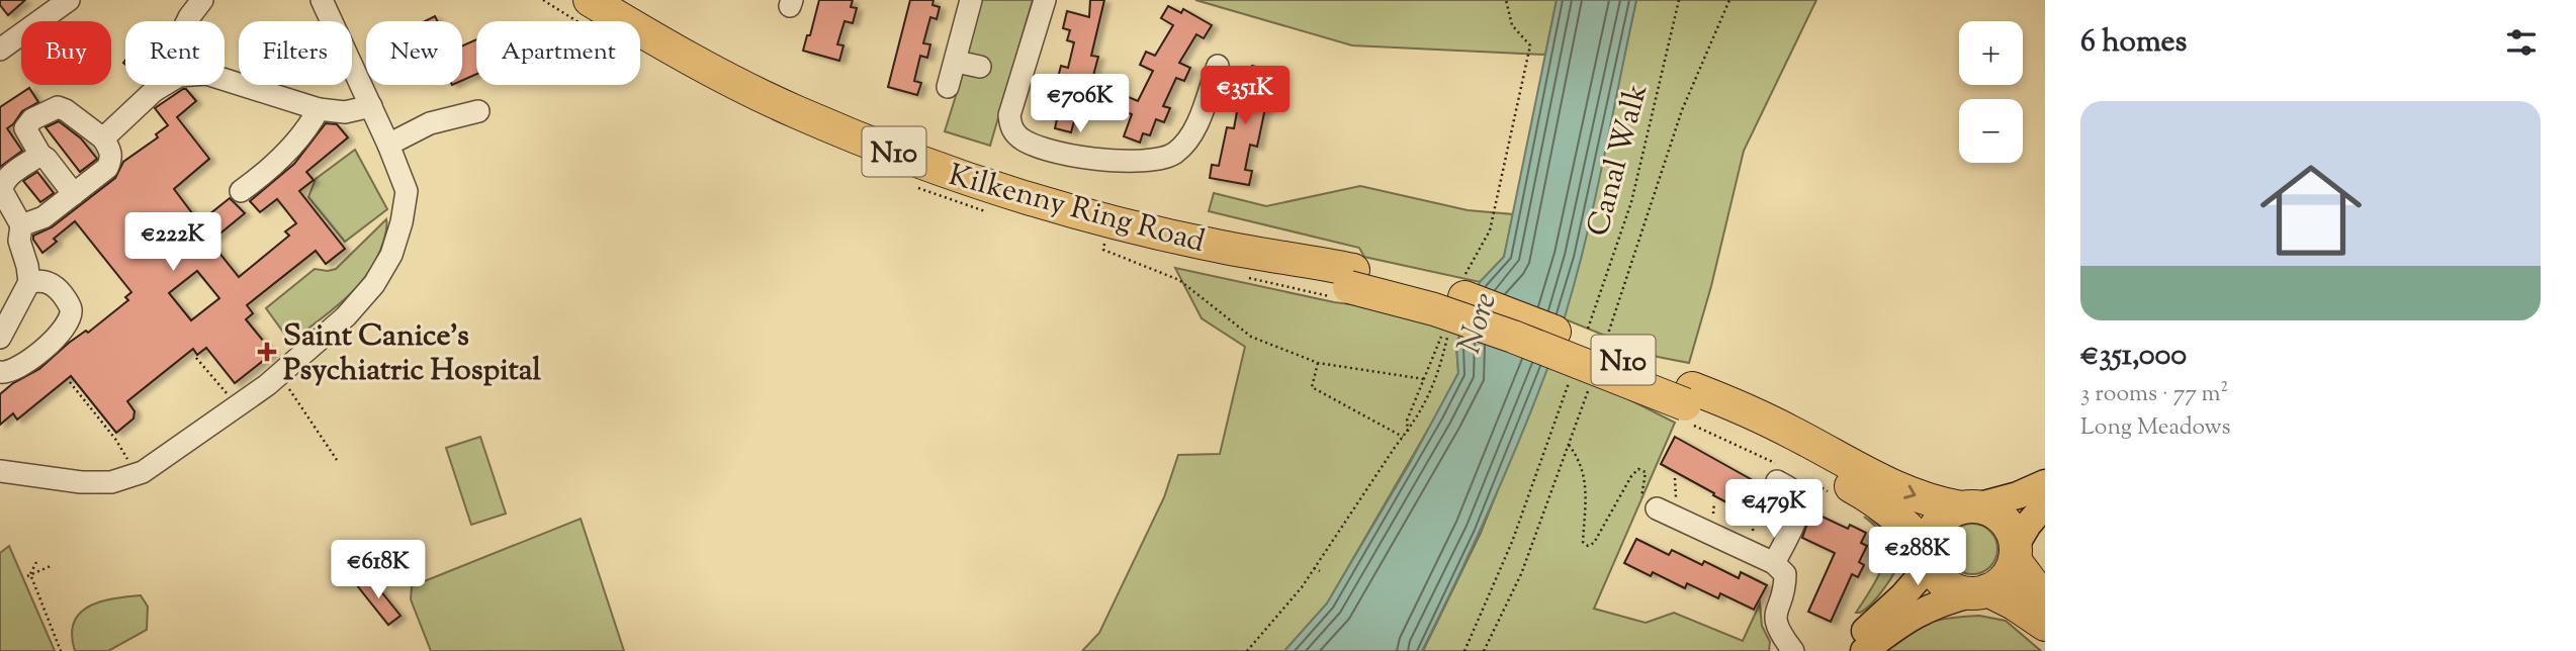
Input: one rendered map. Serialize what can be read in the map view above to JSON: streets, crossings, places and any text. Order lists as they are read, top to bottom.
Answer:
{
  "streets": {
    "highway": ["N10", "Kilkenny Ring Road"],
    "path": ["Canal Walk"]
  },
  "crossings": [
    ["N10", "Kilkenny Ring Road"]
  ],
  "water": ["Nore"],
  "places": {
    "health": ["Saint Canice's Psychiatric Hospital"]
  },
  "page": {
    "heading": "6 homes",
    "map_buttons": ["+", "−"],
    "chip": [
      "Buy",
      "Rent",
      "Filters",
      "New",
      "Apartment"
    ],
    "price": [
      "€351K",
      "€706K",
      "€222K",
      "€479K",
      "€288K",
      "€618K"
    ],
    "list": [
      {
        "name": "€351,000",
        "note": "3 rooms · 77 m² · Long Meadows"
      }
    ]
  }
}
